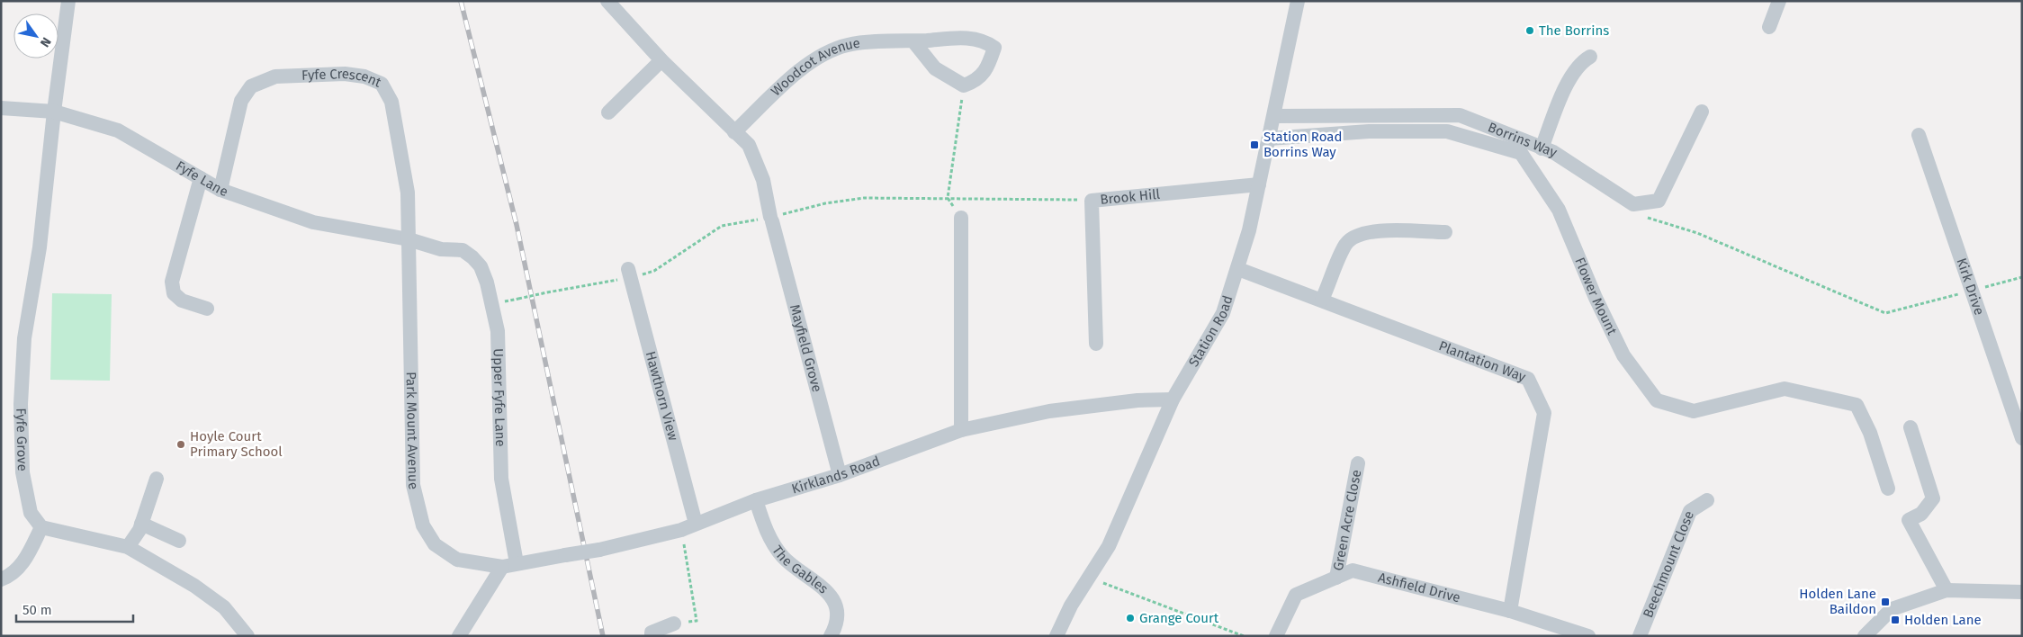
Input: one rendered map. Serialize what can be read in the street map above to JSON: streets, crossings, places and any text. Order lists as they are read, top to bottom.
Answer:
{
  "streets": {
    "street": [
      "Woodcot Avenue",
      "Fyfe Crescent",
      "Borrins Way",
      "Fyfe Lane",
      "Brook Hill",
      "Kirk Drive",
      "Flower Mount",
      "Station Road",
      "Mayfield Grove",
      "Plantation Way",
      "Hawthorn View",
      "Upper Fyfe Lane",
      "Park Mount Avenue",
      "Fyfe Grove",
      "Kirklands Road",
      "Green Acre Close",
      "Beechmount Close",
      "The Gables",
      "Ashfield Drive"
    ]
  },
  "crossings": [
    ["Fyfe Crescent", "Fyfe Lane"],
    ["Fyfe Crescent", "Park Mount Avenue"],
    ["Borrins Way", "Station Road"],
    ["Fyfe Lane", "Upper Fyfe Lane"],
    ["Fyfe Lane", "Park Mount Avenue"],
    ["Fyfe Lane", "Fyfe Grove"],
    ["Brook Hill", "Station Road"],
    ["Flower Mount", "Station Road"],
    ["Station Road", "Plantation Way"],
    ["Station Road", "Kirklands Road"],
    ["Mayfield Grove", "Kirklands Road"],
    ["Plantation Way", "Ashfield Drive"],
    ["Hawthorn View", "Kirklands Road"],
    ["Upper Fyfe Lane", "Park Mount Avenue"],
    ["Upper Fyfe Lane", "Kirklands Road"],
    ["Park Mount Avenue", "Kirklands Road"],
    ["Kirklands Road", "The Gables"],
    ["Green Acre Close", "Ashfield Drive"]
  ],
  "places": {
    "other": ["The Borrins", "Hoyle Court Primary School", "Grange Court"],
    "transit": ["Station Road Borrins Way", "Holden Lane Baildon", "Holden Lane"]
  },
  "scale_bar": "50 m",
  "north": "bottom right"
}
